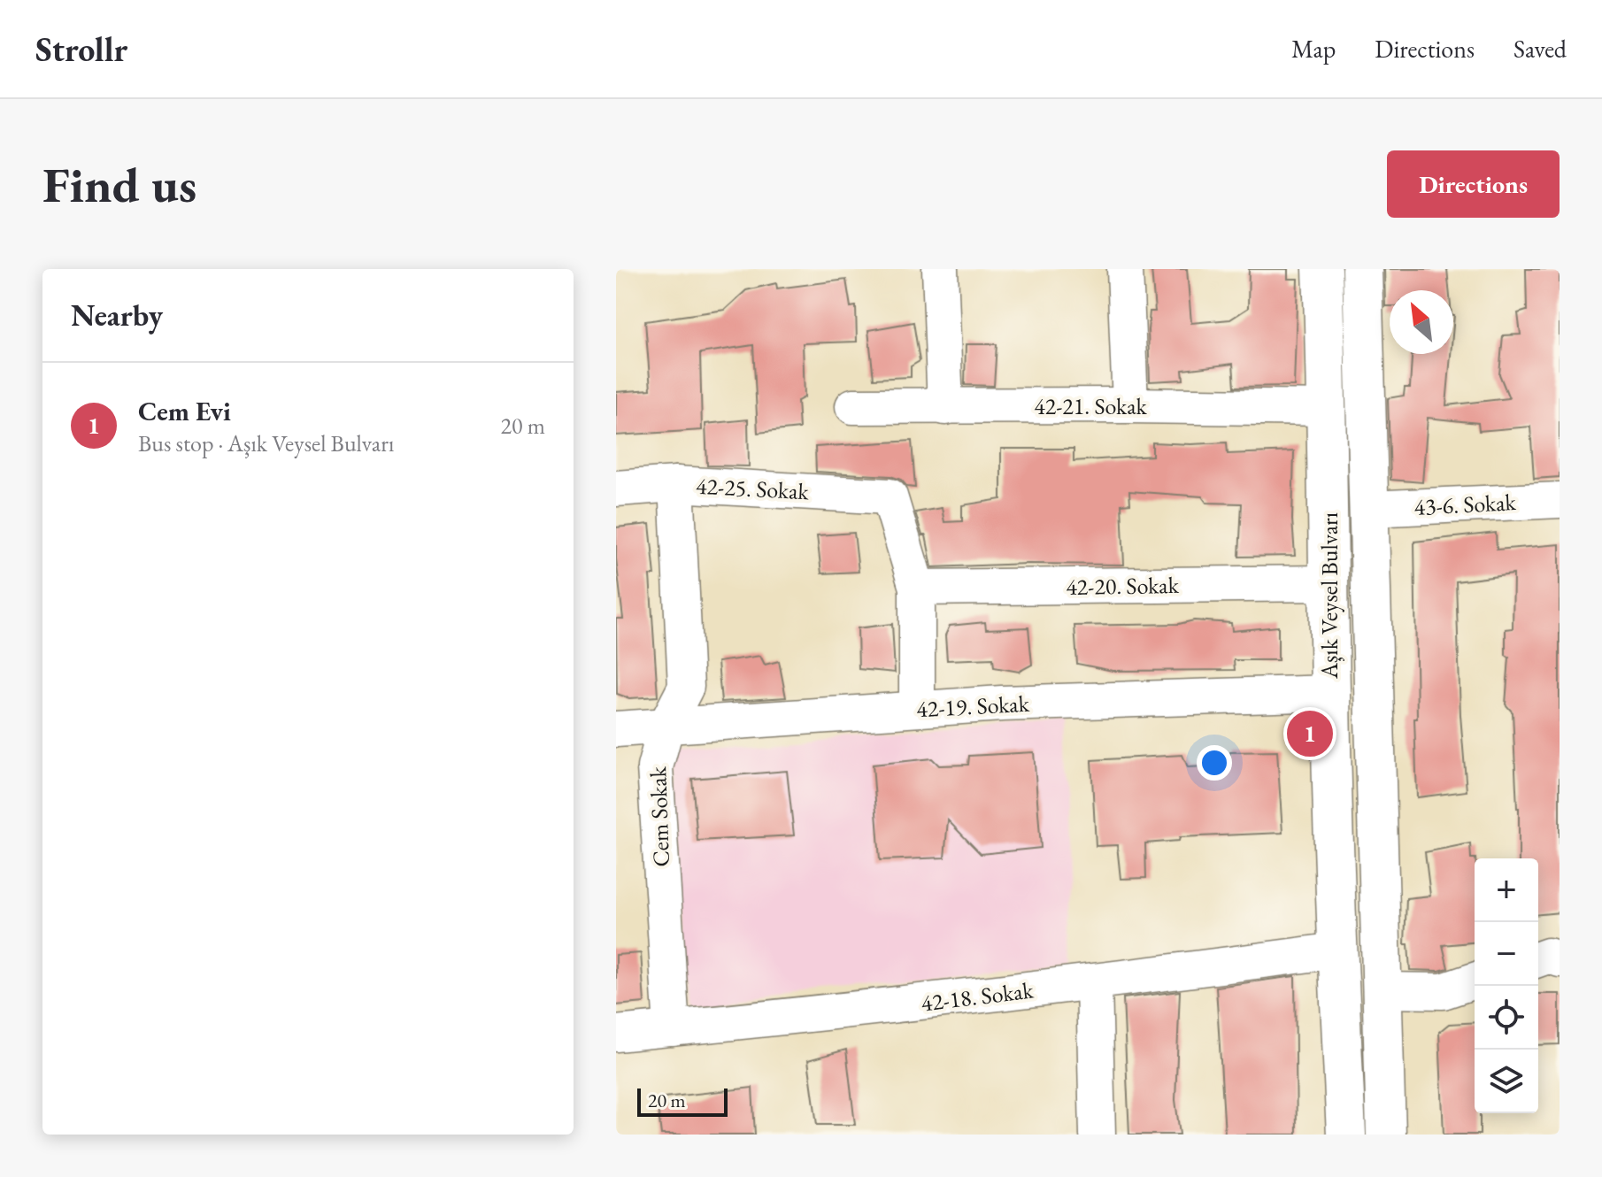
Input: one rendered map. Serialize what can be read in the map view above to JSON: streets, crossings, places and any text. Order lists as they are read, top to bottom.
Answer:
{
  "streets": {
    "main road": ["Aşık Veysel Bulvarı"],
    "street": [
      "42-21. Sokak",
      "42-25. Sokak",
      "43-6. Sokak",
      "42-20. Sokak",
      "42-19. Sokak",
      "Cem Sokak",
      "42-18. Sokak"
    ]
  },
  "crossings": [
    ["42-21. Sokak", "Aşık Veysel Bulvarı"],
    ["42-25. Sokak", "42-20. Sokak"],
    ["42-25. Sokak", "Cem Sokak"],
    ["43-6. Sokak", "Aşık Veysel Bulvarı"],
    ["42-20. Sokak", "Aşık Veysel Bulvarı"],
    ["Aşık Veysel Bulvarı", "42-19. Sokak"],
    ["Aşık Veysel Bulvarı", "42-18. Sokak"],
    ["42-19. Sokak", "Cem Sokak"],
    ["Cem Sokak", "42-18. Sokak"]
  ],
  "scale_bar": "20 m",
  "north": "top left",
  "page": {
    "header": "Strollr",
    "nav": ["Map", "Directions", "Saved"],
    "buttons": "Directions",
    "title": "Find us",
    "heading": "Nearby",
    "list": [
      {
        "mark": "1",
        "name": "Cem Evi",
        "note": "Bus stop · Aşık Veysel Bulvarı",
        "value": "20 m"
      }
    ],
    "pins": "1",
    "map_buttons": ["+", "−"],
    "scale": "20 m"
  }
}
